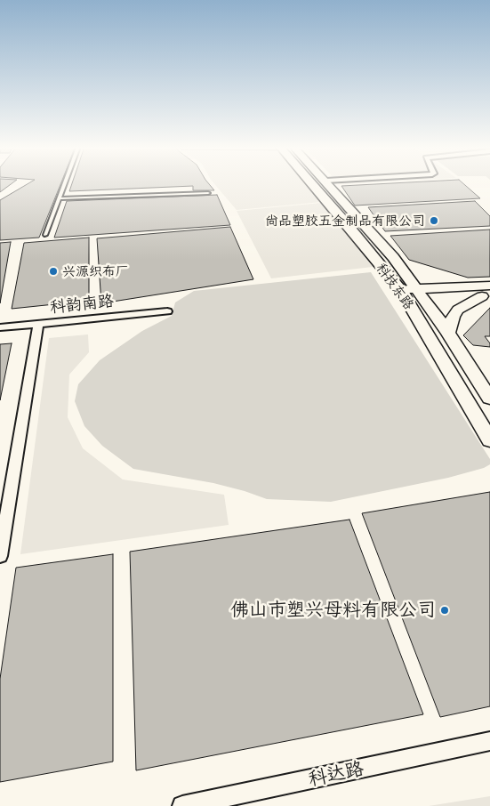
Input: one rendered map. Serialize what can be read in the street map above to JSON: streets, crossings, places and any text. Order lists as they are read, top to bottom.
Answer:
{
  "streets": {
    "main road": ["科技东路"],
    "street": ["科韵南路", "科达路"]
  },
  "places": ["尚品塑胶五金制品有限公司", "兴源织布厂", "佛山市塑兴母料有限公司"]
}
